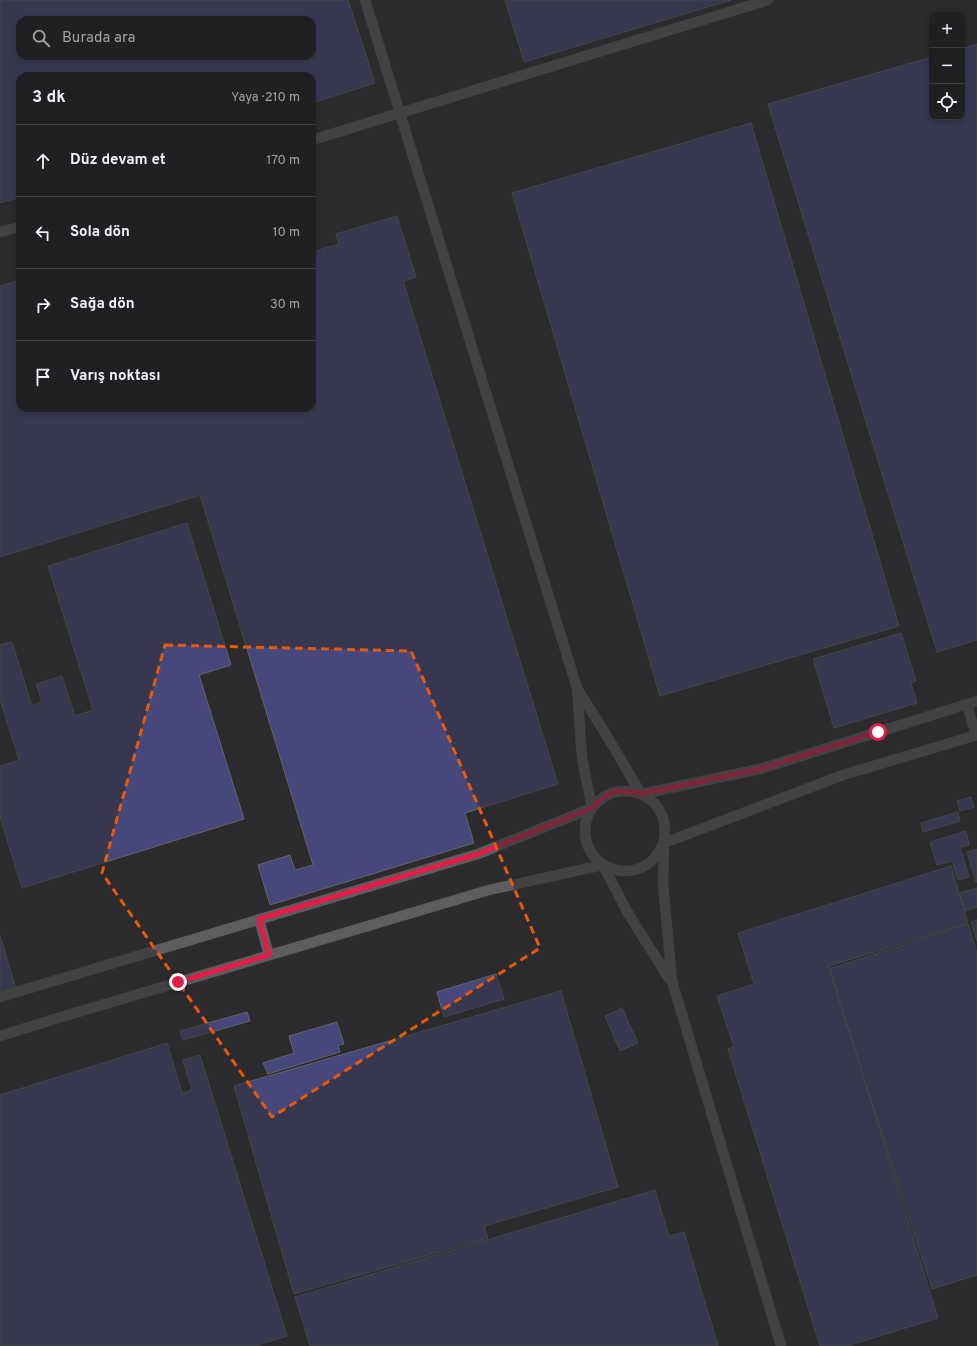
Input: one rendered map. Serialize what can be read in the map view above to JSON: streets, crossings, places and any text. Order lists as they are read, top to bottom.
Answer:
{
  "page": {
    "map_buttons": ["+", "−"],
    "search": "Burada ara",
    "heading": ["3 dk", "Yaya · 210 m"],
    "list": [
      ["Düz devam et", "170 m"],
      ["Sola dön", "10 m"],
      ["Sağa dön", "30 m"],
      "Varış noktası"
    ]
  }
}
